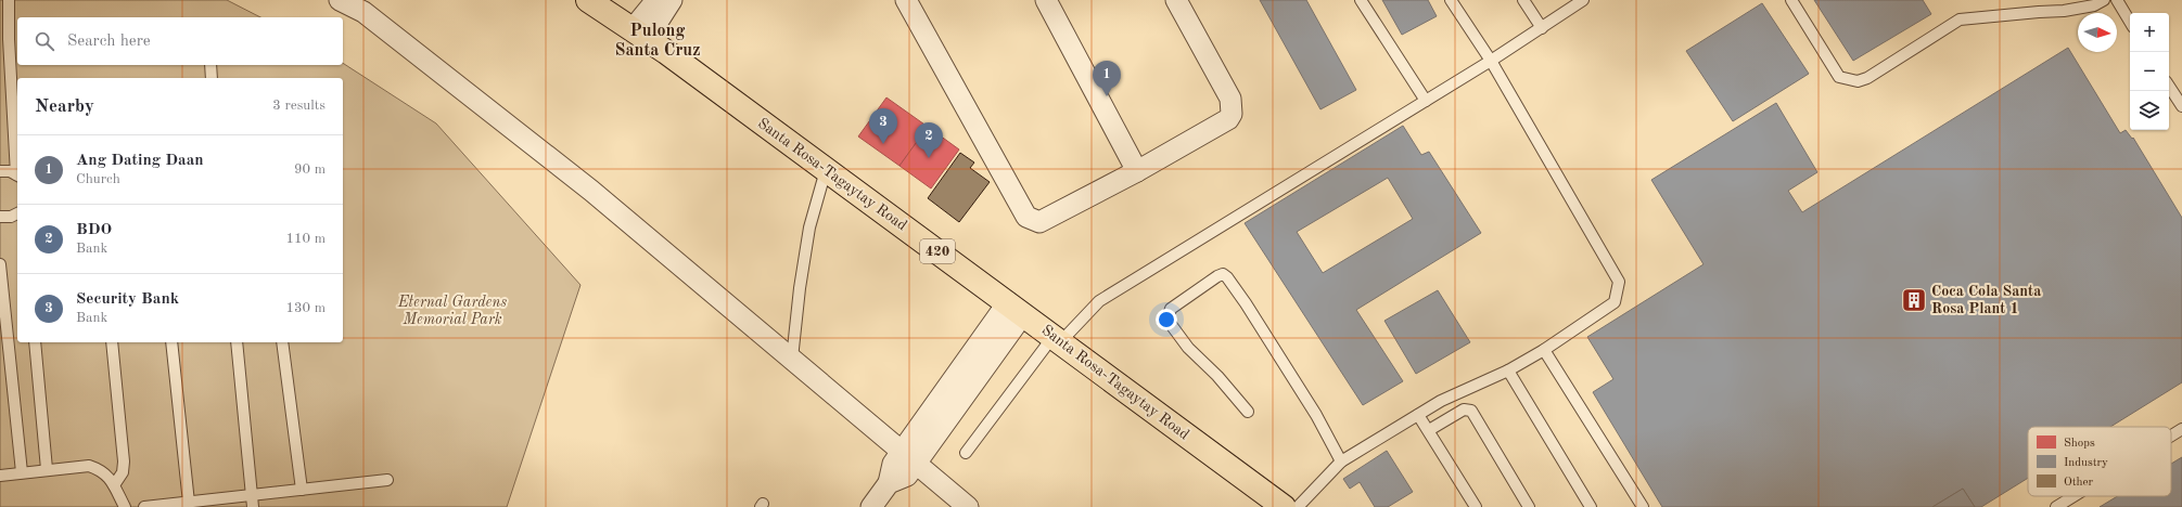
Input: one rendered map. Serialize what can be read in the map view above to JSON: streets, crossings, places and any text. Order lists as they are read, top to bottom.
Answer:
{
  "streets": {
    "main road": ["Santa Rosa-Tagaytay Road", "420"]
  },
  "districts": ["Pulong Santa Cruz"],
  "parks": ["Eternal Gardens Memorial Park"],
  "places": {
    "building": ["Coca Cola Santa Rosa Plant 1"]
  },
  "legend": ["Shops", "Industry", "Other"],
  "north": "right",
  "page": {
    "map_buttons": ["+", "−"],
    "search": "Search here",
    "pins": ["1", "3", "2"],
    "heading": ["Nearby", "3 results"],
    "list": [
      {
        "mark": "1",
        "name": "Ang Dating Daan",
        "note": "Church",
        "value": "90 m"
      },
      {
        "mark": "2",
        "name": "BDO",
        "note": "Bank",
        "value": "110 m"
      },
      {
        "mark": "3",
        "name": "Security Bank",
        "note": "Bank",
        "value": "130 m"
      }
    ]
  }
}
